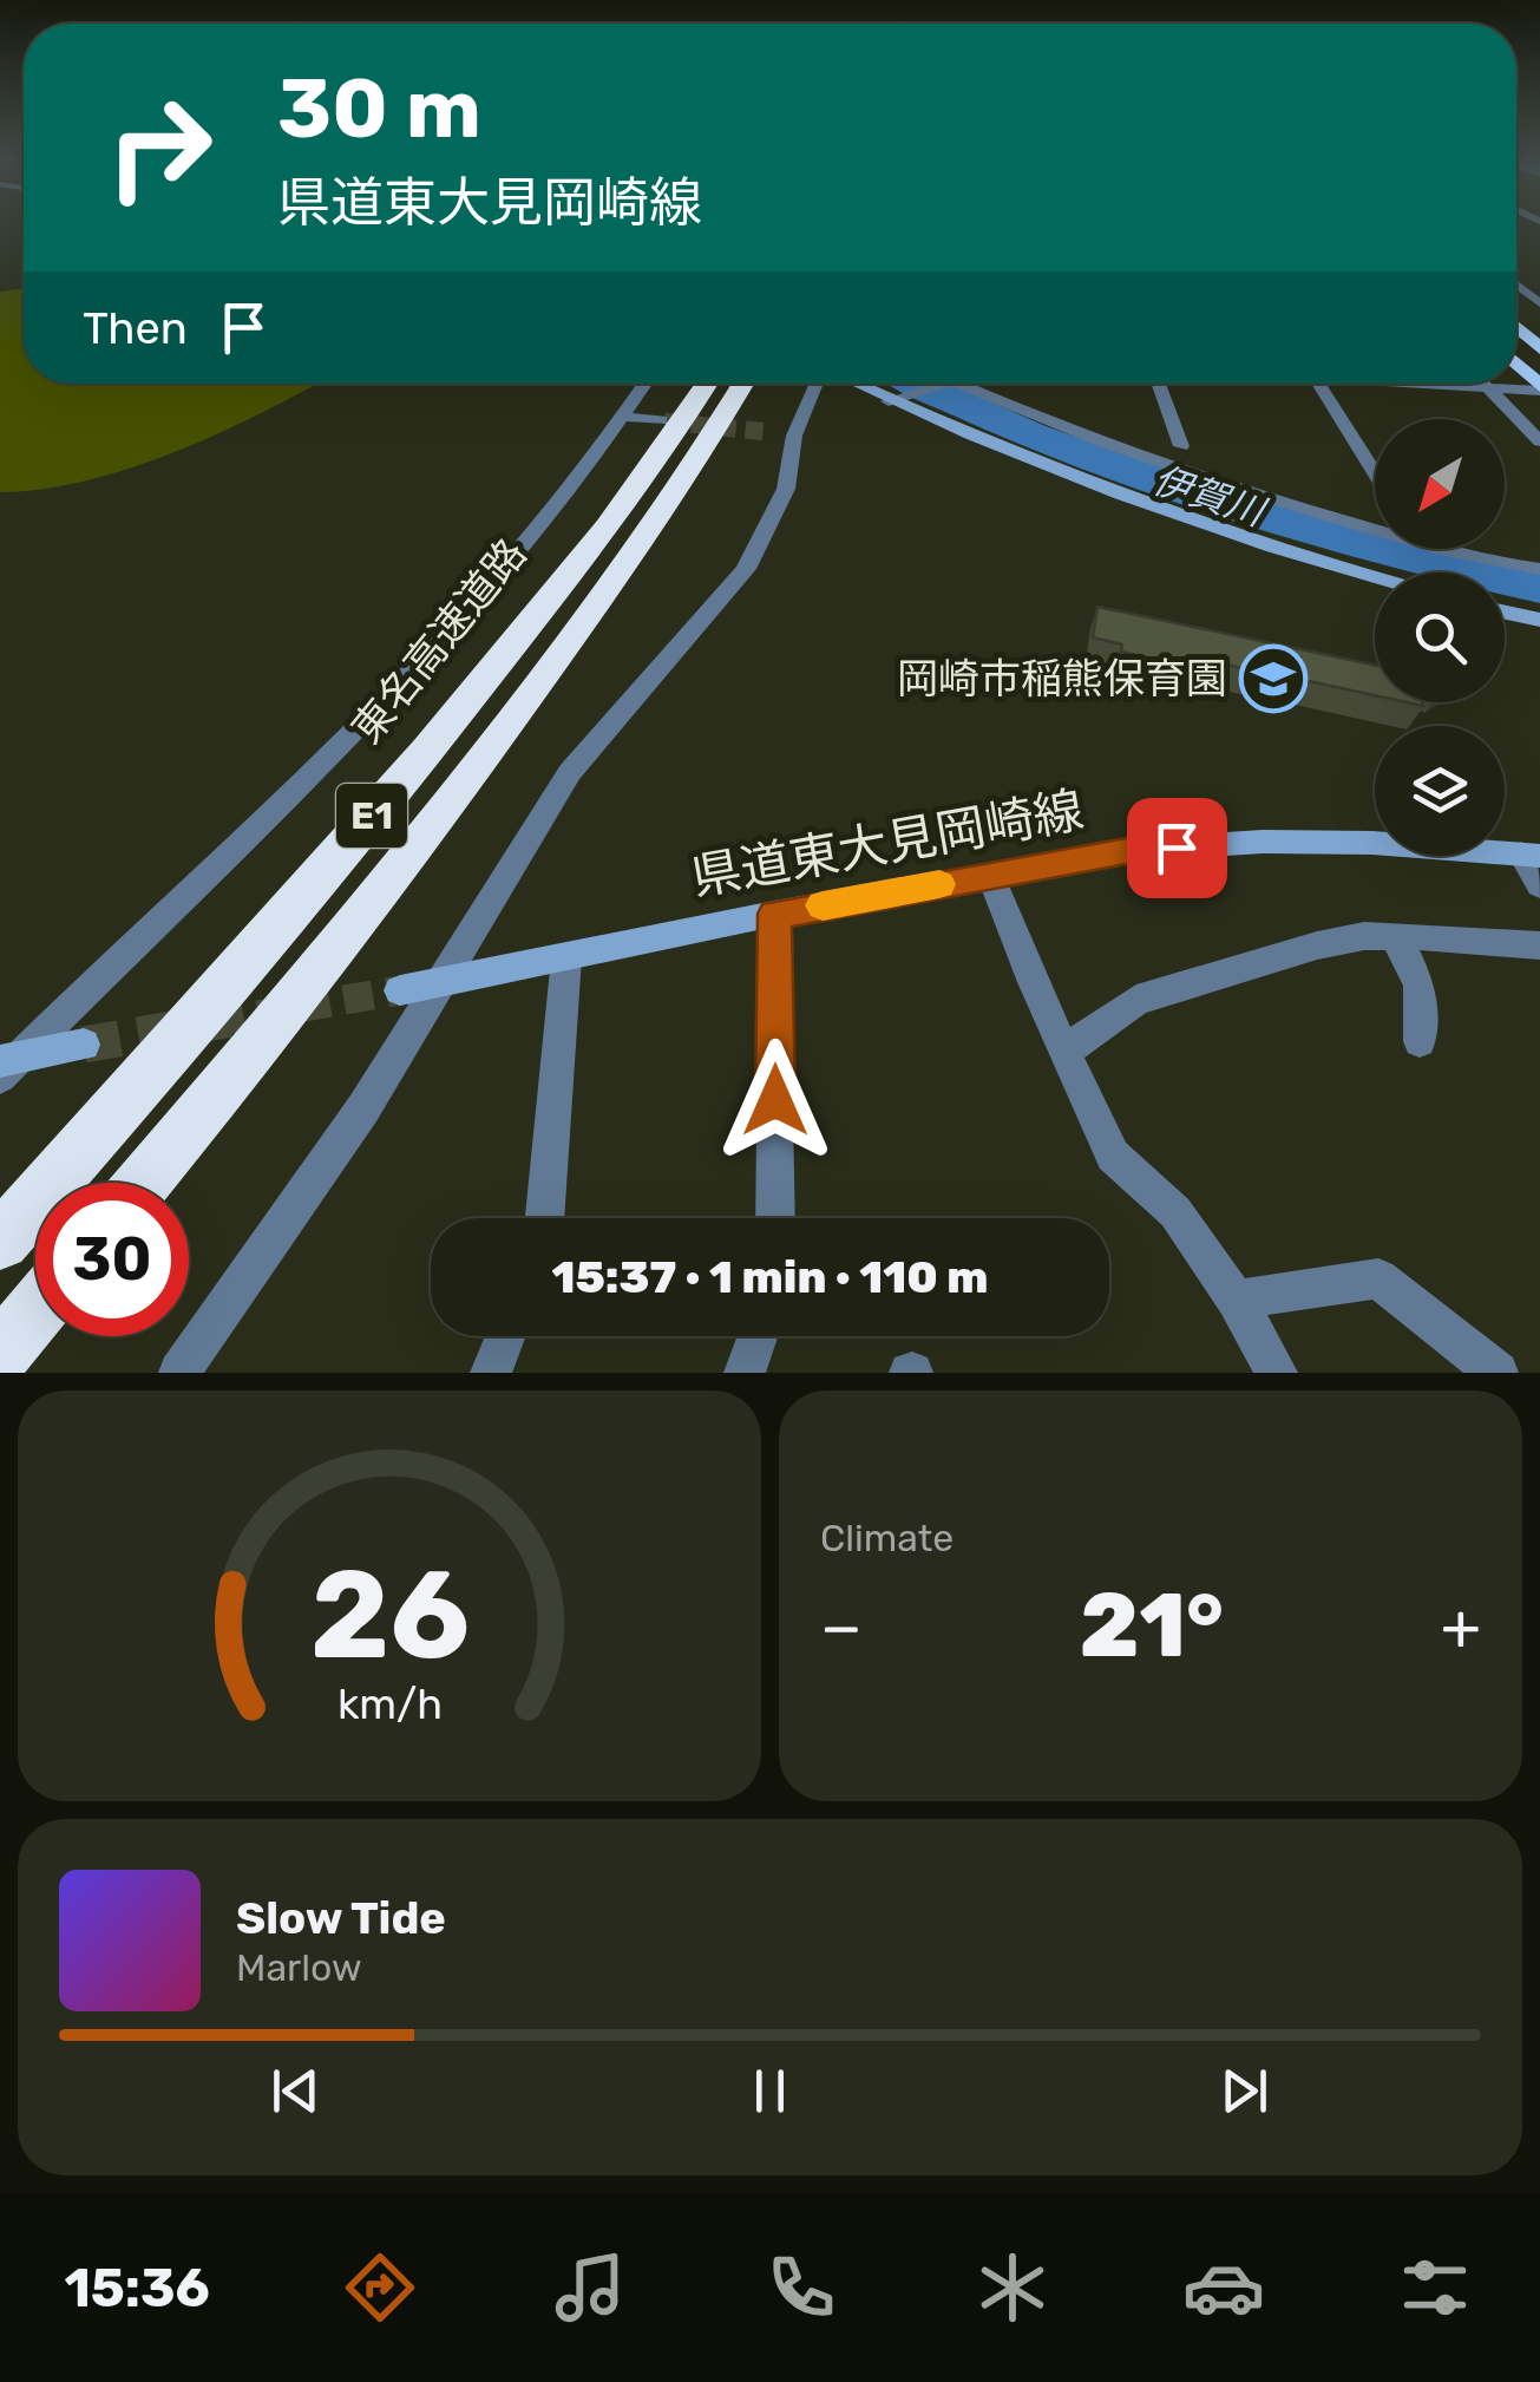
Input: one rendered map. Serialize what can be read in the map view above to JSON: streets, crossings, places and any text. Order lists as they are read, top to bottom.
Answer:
{
  "streets": {
    "highway": ["東名高速道路", "E1"],
    "street": ["県道東大見岡崎線"]
  },
  "water": ["伊賀川"],
  "places": {
    "school or university": ["岡崎市稲熊保育園"]
  },
  "north": "bottom left",
  "page": {
    "turn": ["30 m", "県道東大見岡崎線"],
    "then": "Then",
    "limit": "30",
    "trip": "15:37 · 1 min · 110 m",
    "tile": "Climate",
    "heat": ["−", "21°", "+"],
    "song": ["Slow Tide", "Marlow"],
    "tabs": "15:36",
    "gauge": ["26", "km/h"]
  }
}
